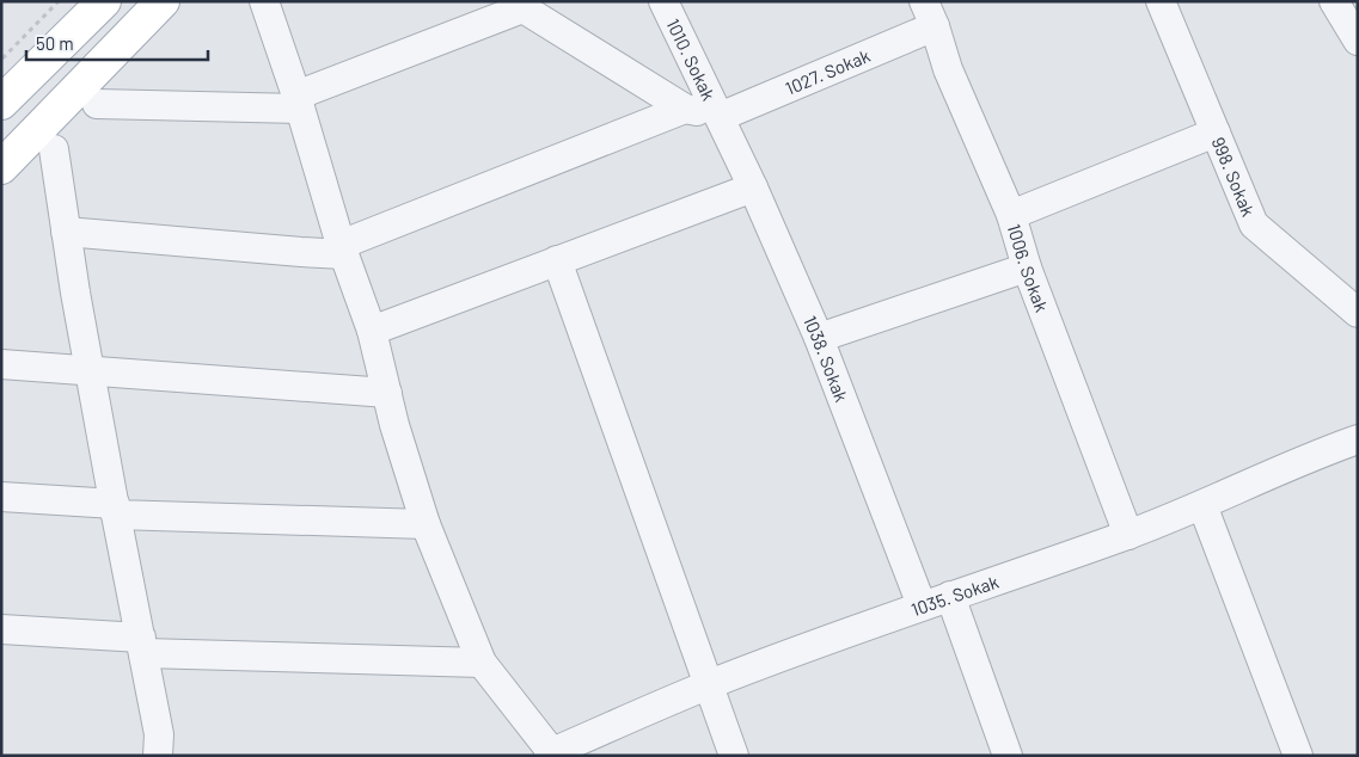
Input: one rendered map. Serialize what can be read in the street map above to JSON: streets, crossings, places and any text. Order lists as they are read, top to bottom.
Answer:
{
  "streets": {
    "street": [
      "1010. Sokak",
      "1027. Sokak",
      "998. Sokak",
      "1006. Sokak",
      "1038. Sokak",
      "1035. Sokak"
    ]
  },
  "crossings": [
    ["1010. Sokak", "1027. Sokak"],
    ["1010. Sokak", "1038. Sokak"],
    ["1027. Sokak", "1006. Sokak"],
    ["1027. Sokak", "1038. Sokak"],
    ["1006. Sokak", "1035. Sokak"],
    ["1038. Sokak", "1035. Sokak"]
  ],
  "scale_bar": "50 m"
}
